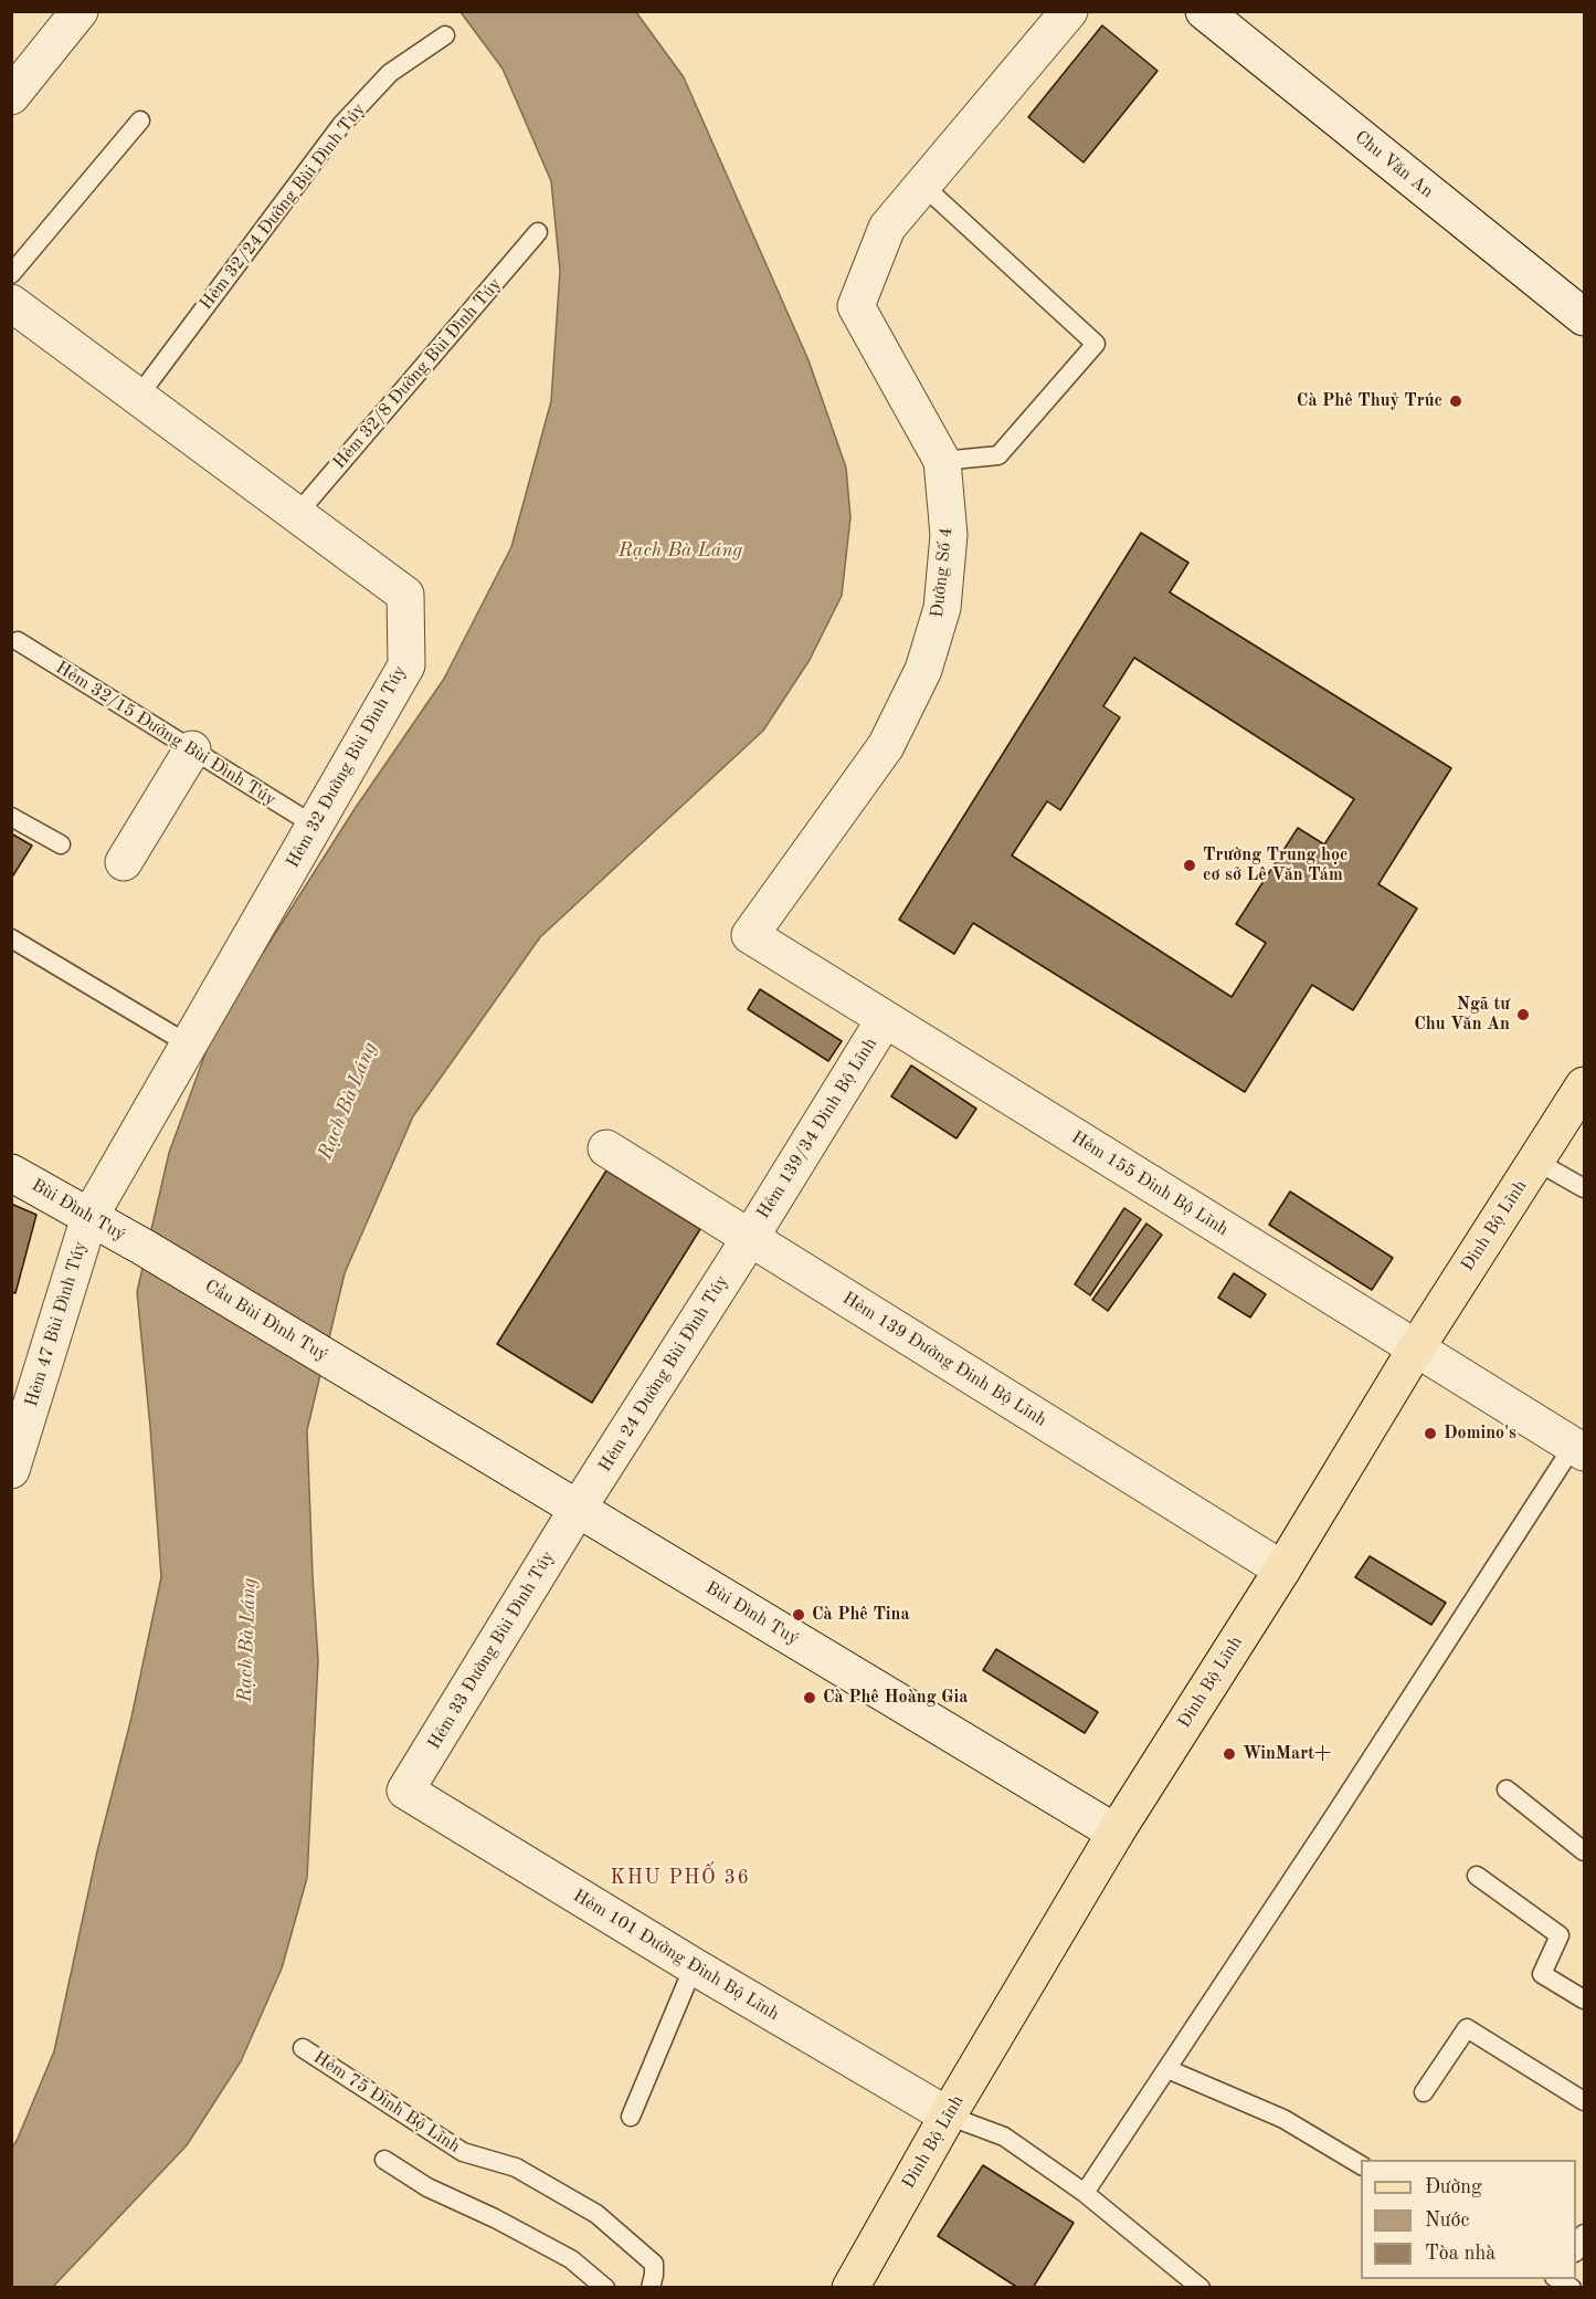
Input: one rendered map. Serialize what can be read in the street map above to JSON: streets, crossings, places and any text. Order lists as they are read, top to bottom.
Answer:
{
  "streets": {
    "main road": ["Đinh Bộ Lĩnh"],
    "street": [
      "Chu Văn An",
      "Đường Số 4",
      "Hẻm 32 Đường Bùi Đình Túy",
      "Hẻm 139/34 Đinh Bộ Lĩnh",
      "Hẻm 155 Đinh Bộ Lĩnh",
      "Bùi Đình Tuý",
      "Cầu Bùi Đình Tuý",
      "Hẻm 47 Bùi Đình Túy",
      "Hẻm 139 Đường Đinh Bộ Lĩnh",
      "Hẻm 24 Đường Bùi Đình Túy",
      "Hẻm 33 Đường Bùi Đình Túy",
      "Hẻm 101 Đường Đinh Bộ Lĩnh"
    ],
    "lane": [
      "Hẻm 32/24 Đường Bùi Đình Túy",
      "Hẻm 32/8 Đường Bùi Đình Túy",
      "Hẻm 32/15 Đường Bùi Đình Túy",
      "Hẻm 75 Đinh Bộ Lĩnh"
    ]
  },
  "crossings": [
    ["Hẻm 32/24 Đường Bùi Đình Túy", "Hẻm 32 Đường Bùi Đình Túy"],
    ["Hẻm 32/8 Đường Bùi Đình Túy", "Hẻm 32 Đường Bùi Đình Túy"],
    ["Đường Số 4", "Hẻm 139/34 Đinh Bộ Lĩnh"],
    ["Đường Số 4", "Hẻm 155 Đinh Bộ Lĩnh"],
    ["Hẻm 32/15 Đường Bùi Đình Túy", "Hẻm 32 Đường Bùi Đình Túy"],
    ["Hẻm 32 Đường Bùi Đình Túy", "Bùi Đình Tuý"],
    ["Hẻm 32 Đường Bùi Đình Túy", "Hẻm 47 Bùi Đình Túy"],
    ["Hẻm 139/34 Đinh Bộ Lĩnh", "Hẻm 155 Đinh Bộ Lĩnh"],
    ["Hẻm 139/34 Đinh Bộ Lĩnh", "Hẻm 139 Đường Đinh Bộ Lĩnh"],
    ["Hẻm 139/34 Đinh Bộ Lĩnh", "Hẻm 24 Đường Bùi Đình Túy"],
    ["Hẻm 155 Đinh Bộ Lĩnh", "Đinh Bộ Lĩnh"],
    ["Bùi Đình Tuý", "Đinh Bộ Lĩnh"],
    ["Bùi Đình Tuý", "Cầu Bùi Đình Tuý"],
    ["Bùi Đình Tuý", "Hẻm 47 Bùi Đình Túy"],
    ["Bùi Đình Tuý", "Hẻm 24 Đường Bùi Đình Túy"],
    ["Bùi Đình Tuý", "Hẻm 33 Đường Bùi Đình Túy"],
    ["Đinh Bộ Lĩnh", "Hẻm 139 Đường Đinh Bộ Lĩnh"],
    ["Đinh Bộ Lĩnh", "Hẻm 101 Đường Đinh Bộ Lĩnh"],
    ["Hẻm 139 Đường Đinh Bộ Lĩnh", "Hẻm 24 Đường Bùi Đình Túy"],
    ["Hẻm 24 Đường Bùi Đình Túy", "Hẻm 33 Đường Bùi Đình Túy"],
    ["Hẻm 33 Đường Bùi Đình Túy", "Hẻm 101 Đường Đinh Bộ Lĩnh"]
  ],
  "districts": ["KHU PHỐ 36"],
  "water": ["Rạch Bà Láng"],
  "places": [
    "Cà Phê Thuỷ Trúc",
    "Trường Trung học cơ sở Lê Văn Tám",
    "Ngã tư Chu Văn An",
    "Domino's",
    "Cà Phê Tina",
    "Cà Phê Hoàng Gia",
    "WinMart+"
  ],
  "legend": ["Đường", "Nước", "Tòa nhà"]
}
